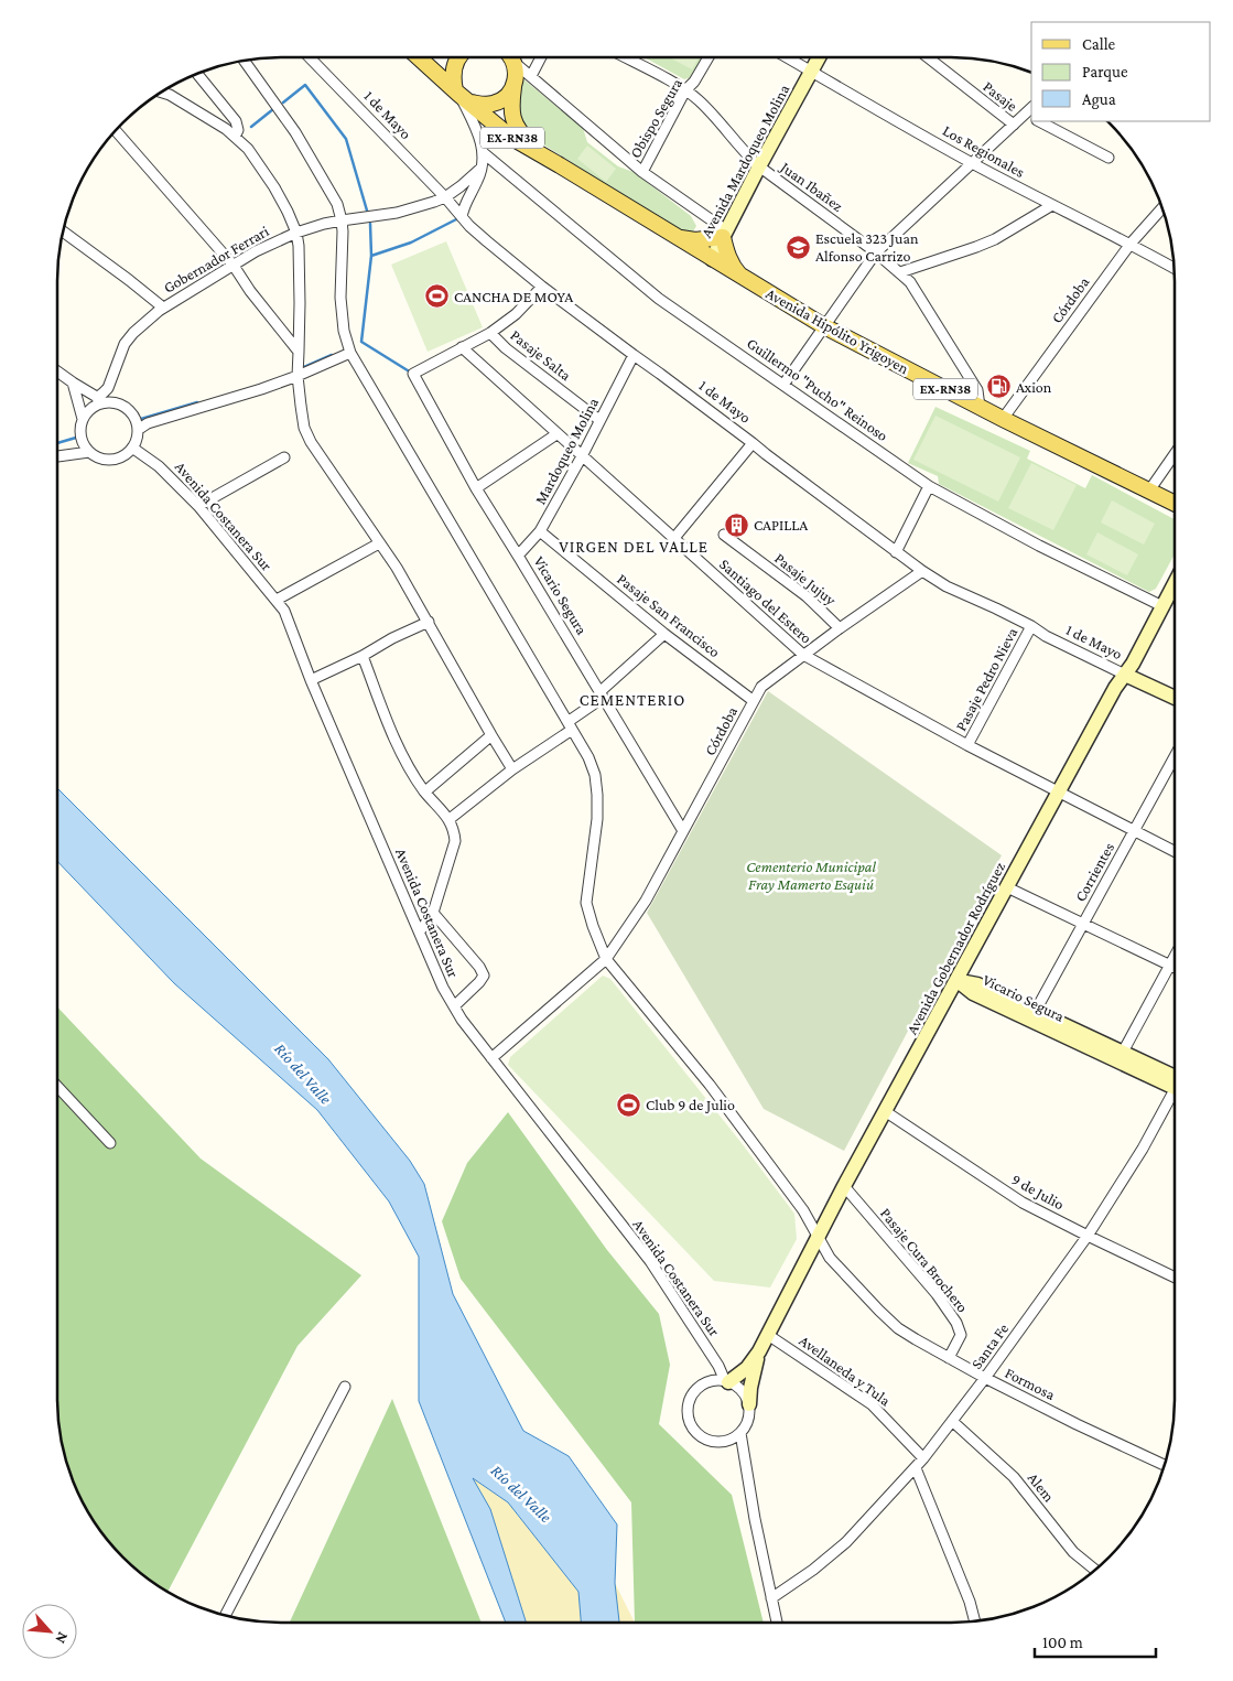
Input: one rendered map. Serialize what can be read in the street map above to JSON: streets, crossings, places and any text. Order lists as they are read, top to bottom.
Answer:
{
  "streets": {
    "main road": ["EX-RN38", "Avenida Hipólito Yrigoyen"],
    "street": [
      "Pasaje",
      "1 de Mayo",
      "Obispo Segura",
      "Los Regionales",
      "Avenida Mardoqueo Molina",
      "Juan Ibañez",
      "Gobernador Ferrari",
      "Córdoba",
      "Pasaje Salta",
      "Guillermo \"Pucho\" Reinoso",
      "Mardoqueo Molina",
      "Avenida Costanera Sur",
      "Pasaje Jujuy",
      "Vicario Segura",
      "Santiago del Estero",
      "Pasaje San Francisco",
      "Pasaje Pedro Nieva",
      "Corrientes",
      "Avenida Gobernador Rodríguez",
      "9 de Julio",
      "Pasaje Cura Brochero",
      "Santa Fe",
      "Avellaneda y Tula",
      "Formosa",
      "Alem"
    ]
  },
  "crossings": [
    ["1 de Mayo", "Gobernador Ferrari"],
    ["1 de Mayo", "Córdoba"],
    ["1 de Mayo", "Mardoqueo Molina"],
    ["1 de Mayo", "Pasaje Pedro Nieva"],
    ["1 de Mayo", "Avenida Gobernador Rodríguez"],
    ["Obispo Segura", "Juan Ibañez"],
    ["EX-RN38", "Avenida Hipólito Yrigoyen"],
    ["Los Regionales", "Avenida Mardoqueo Molina"],
    ["Los Regionales", "Córdoba"],
    ["Avenida Mardoqueo Molina", "Juan Ibañez"],
    ["Avenida Mardoqueo Molina", "Avenida Hipólito Yrigoyen"],
    ["Juan Ibañez", "Avenida Hipólito Yrigoyen"],
    ["Gobernador Ferrari", "Avenida Costanera Sur"],
    ["Gobernador Ferrari", "Formosa"],
    ["Córdoba", "Avenida Hipólito Yrigoyen"],
    ["Córdoba", "Avenida Costanera Sur"],
    ["Córdoba", "Pasaje Jujuy"],
    ["Córdoba", "Vicario Segura"],
    ["Córdoba", "Santiago del Estero"],
    ["Córdoba", "Pasaje San Francisco"],
    ["Córdoba", "Formosa"],
    ["Pasaje Salta", "Mardoqueo Molina"],
    ["Guillermo \"Pucho\" Reinoso", "Avenida Gobernador Rodríguez"],
    ["Mardoqueo Molina", "Vicario Segura"],
    ["Mardoqueo Molina", "Santiago del Estero"],
    ["Mardoqueo Molina", "Pasaje San Francisco"],
    ["Avenida Costanera Sur", "Avenida Gobernador Rodríguez"],
    ["Vicario Segura", "Santiago del Estero"],
    ["Vicario Segura", "Corrientes"],
    ["Vicario Segura", "Avenida Gobernador Rodríguez"],
    ["Santiago del Estero", "Pasaje Pedro Nieva"],
    ["Santiago del Estero", "Corrientes"],
    ["Santiago del Estero", "Avenida Gobernador Rodríguez"],
    ["Avenida Gobernador Rodríguez", "9 de Julio"],
    ["Avenida Gobernador Rodríguez", "Pasaje Cura Brochero"],
    ["Avenida Gobernador Rodríguez", "Avellaneda y Tula"],
    ["Avenida Gobernador Rodríguez", "Formosa"],
    ["9 de Julio", "Santa Fe"],
    ["Pasaje Cura Brochero", "Formosa"],
    ["Santa Fe", "Avellaneda y Tula"],
    ["Santa Fe", "Formosa"],
    ["Santa Fe", "Alem"]
  ],
  "districts": ["VIRGEN DEL VALLE", "CEMENTERIO"],
  "water": ["Río del Valle"],
  "parks": ["Cementerio Municipal Fray Mamerto Esquiú"],
  "places": {
    "school or university": ["Escuela 323 Juan Alfonso Carrizo"],
    "sports": ["CANCHA DE MOYA", "Club 9 de Julio"],
    "fuel station": ["Axion"],
    "building": ["CAPILLA"]
  },
  "legend": ["Calle", "Parque", "Agua"],
  "scale_bar": "100 m",
  "north": "bottom right"
}
